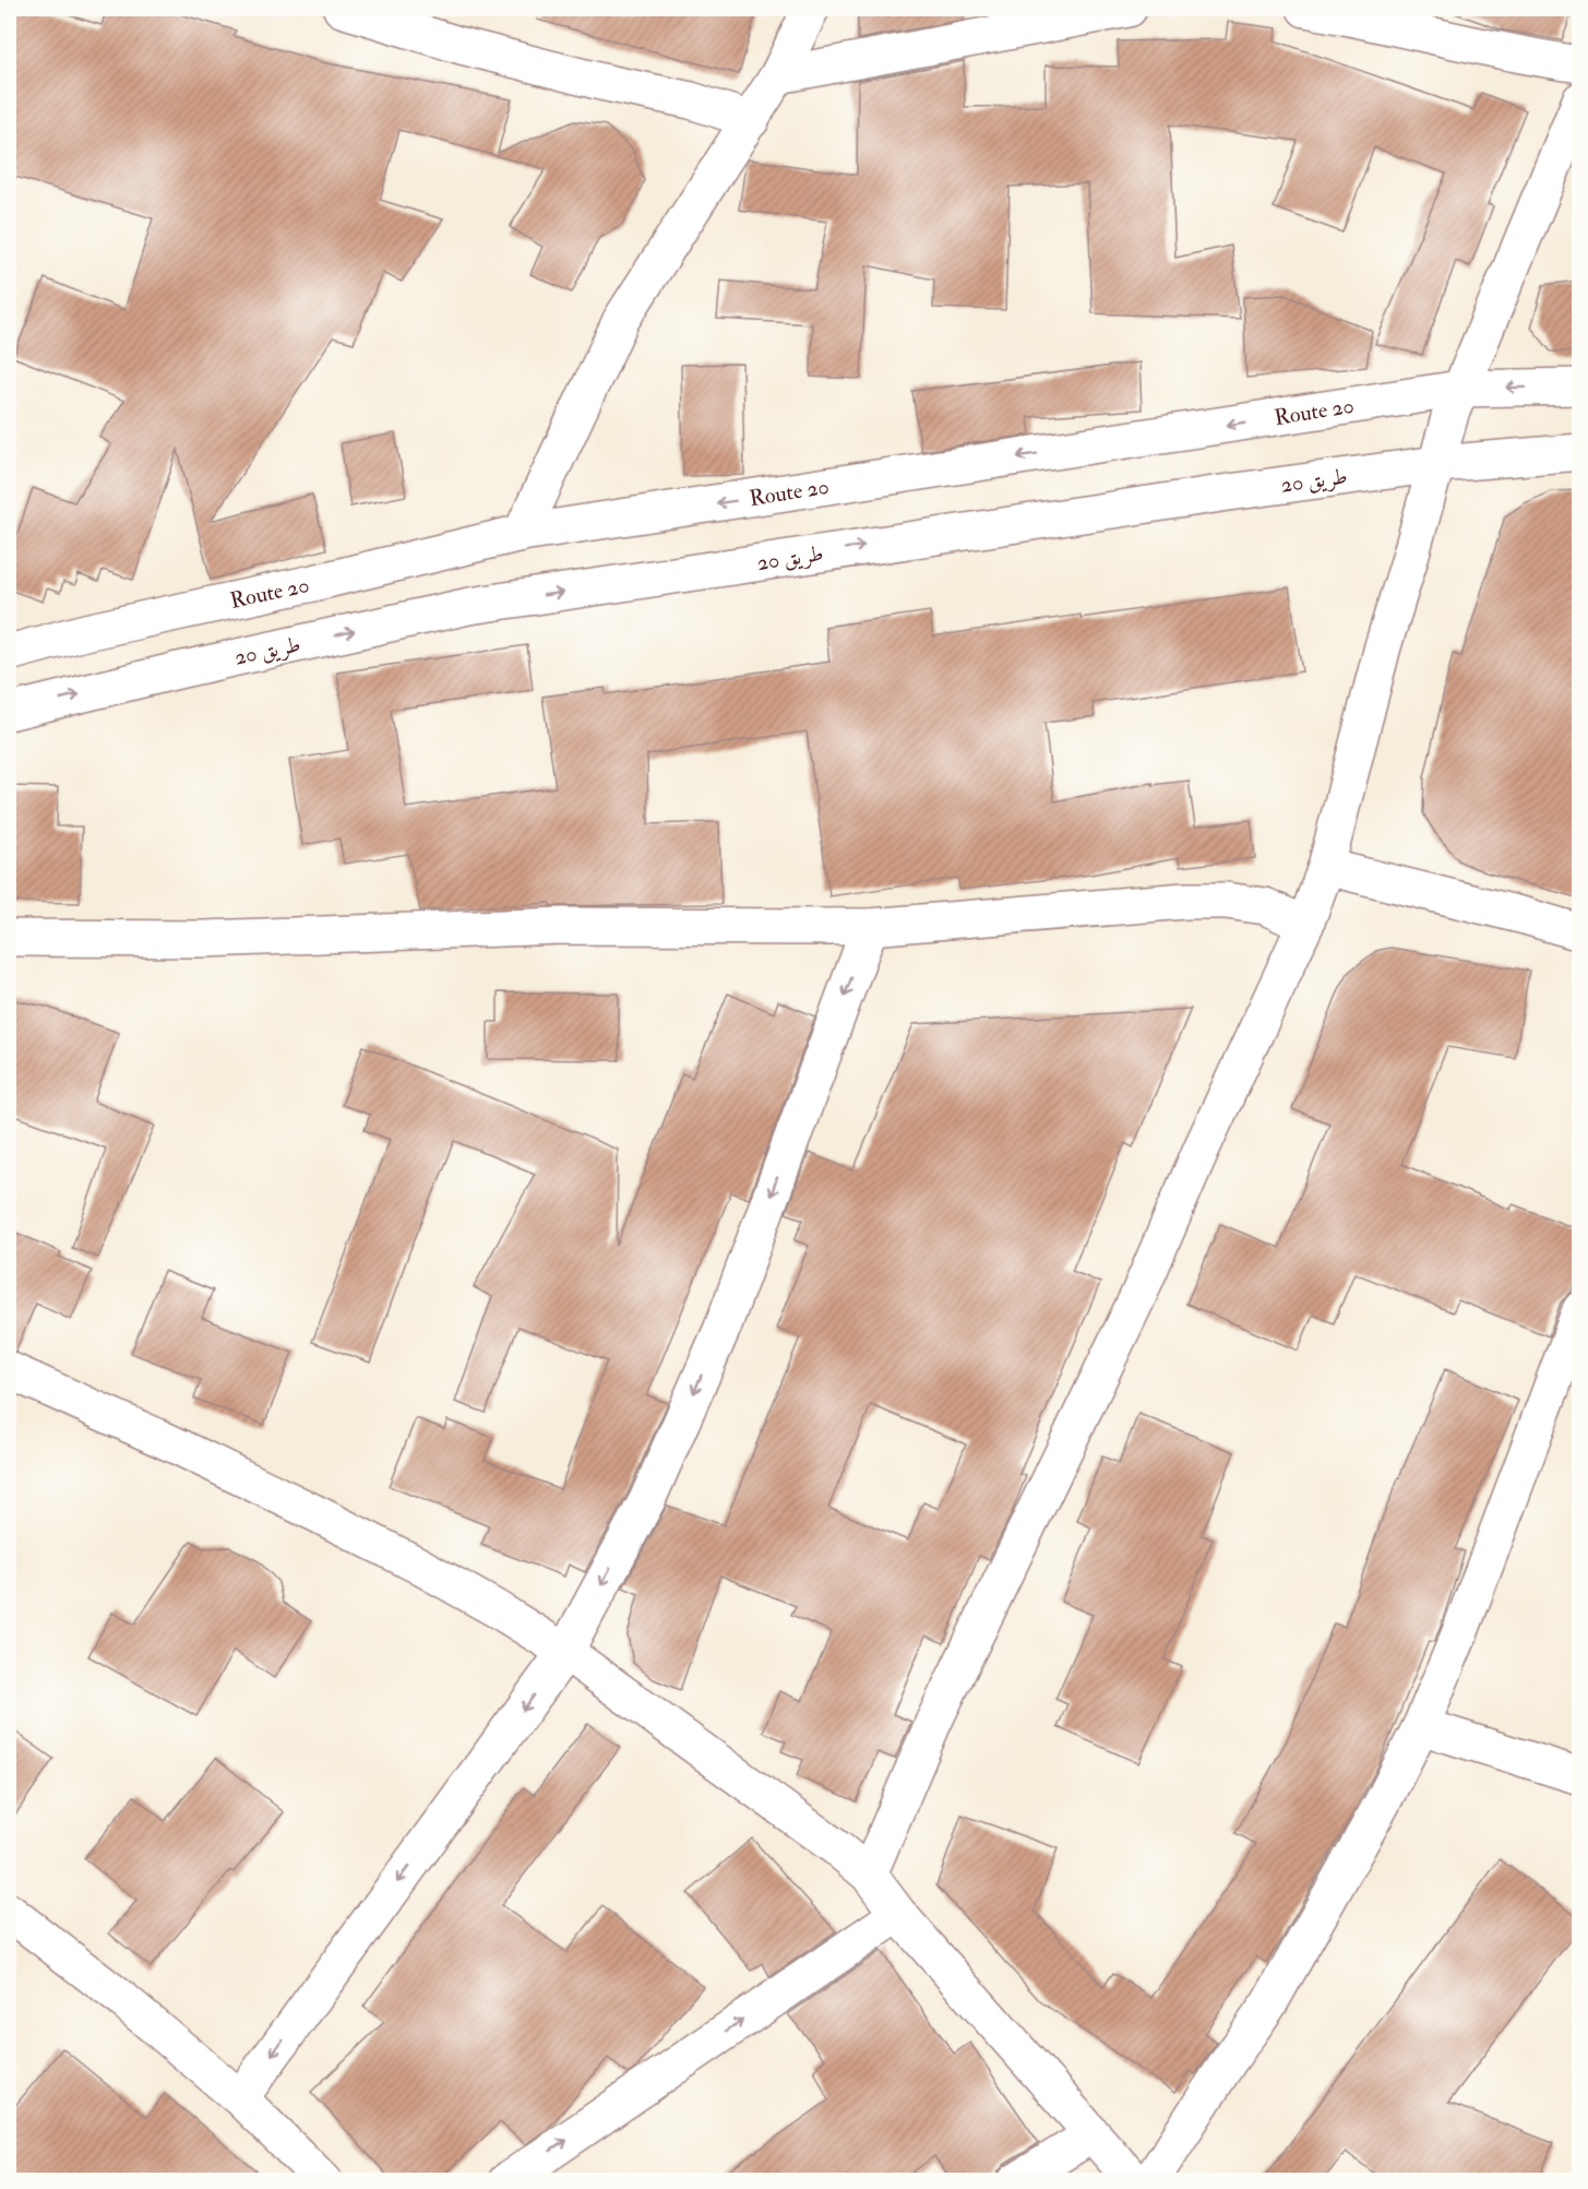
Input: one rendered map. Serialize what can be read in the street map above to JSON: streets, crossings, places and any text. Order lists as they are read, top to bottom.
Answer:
{
  "streets": {
    "street": ["Route 20", "طريق 20"]
  },
  "one_way": ["Route 20"]
}
